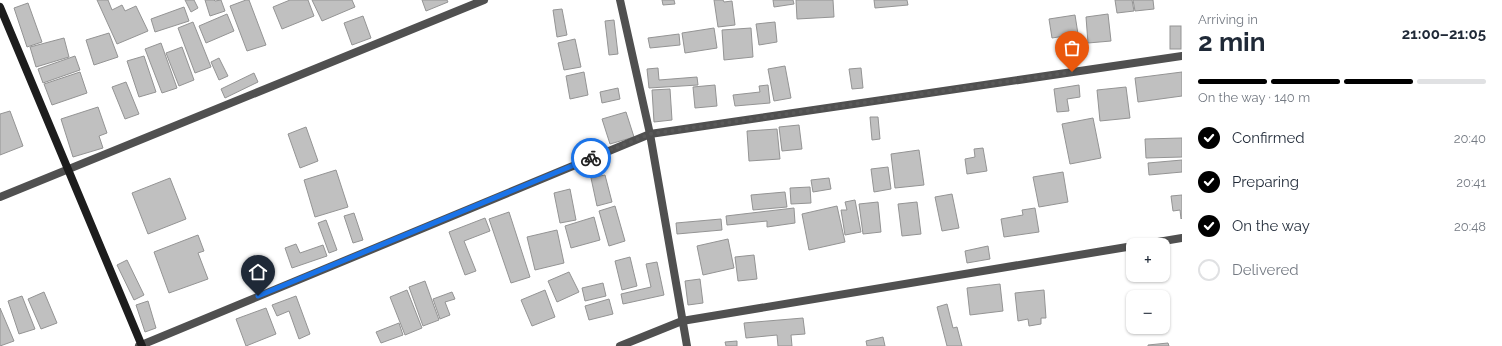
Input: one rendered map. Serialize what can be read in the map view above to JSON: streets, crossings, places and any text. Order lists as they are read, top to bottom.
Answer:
{
  "page": {
    "heading": ["2 min", "Arriving in", "21:00–21:05"],
    "bar": "On the way · 140 m",
    "list": [
      ["Confirmed", "20:40"],
      ["Preparing", "20:41"],
      ["On the way", "20:48"],
      "Delivered"
    ],
    "map_buttons": ["+", "−"]
  }
}
